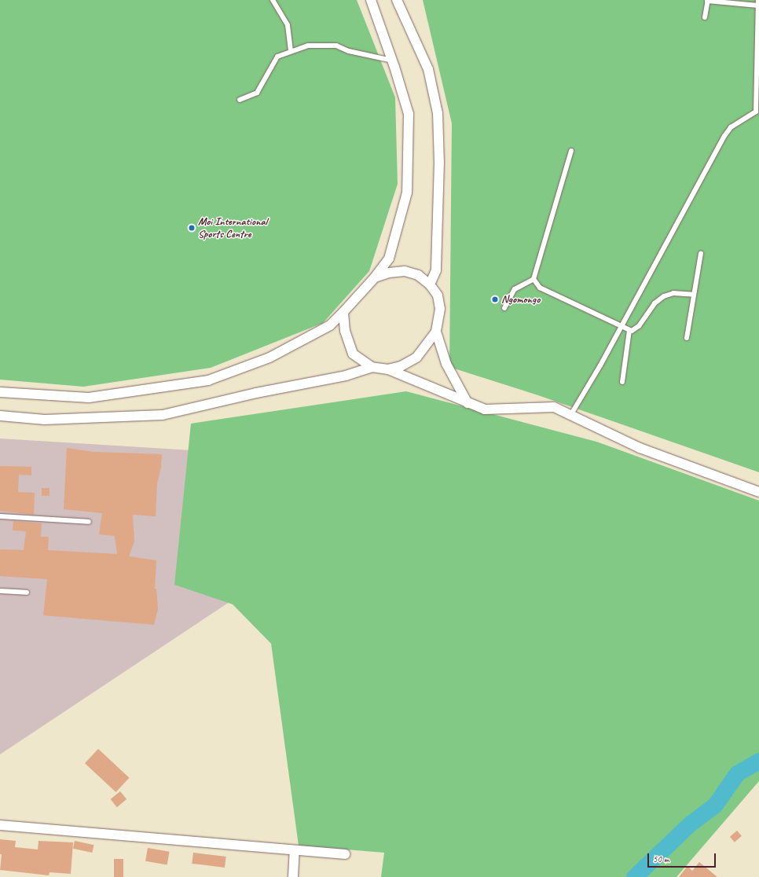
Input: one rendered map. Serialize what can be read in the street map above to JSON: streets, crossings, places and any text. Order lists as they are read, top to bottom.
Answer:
{
  "places": ["Moi International Sports Centre", "Ngomongo"],
  "scale_bar": "50 m"
}
